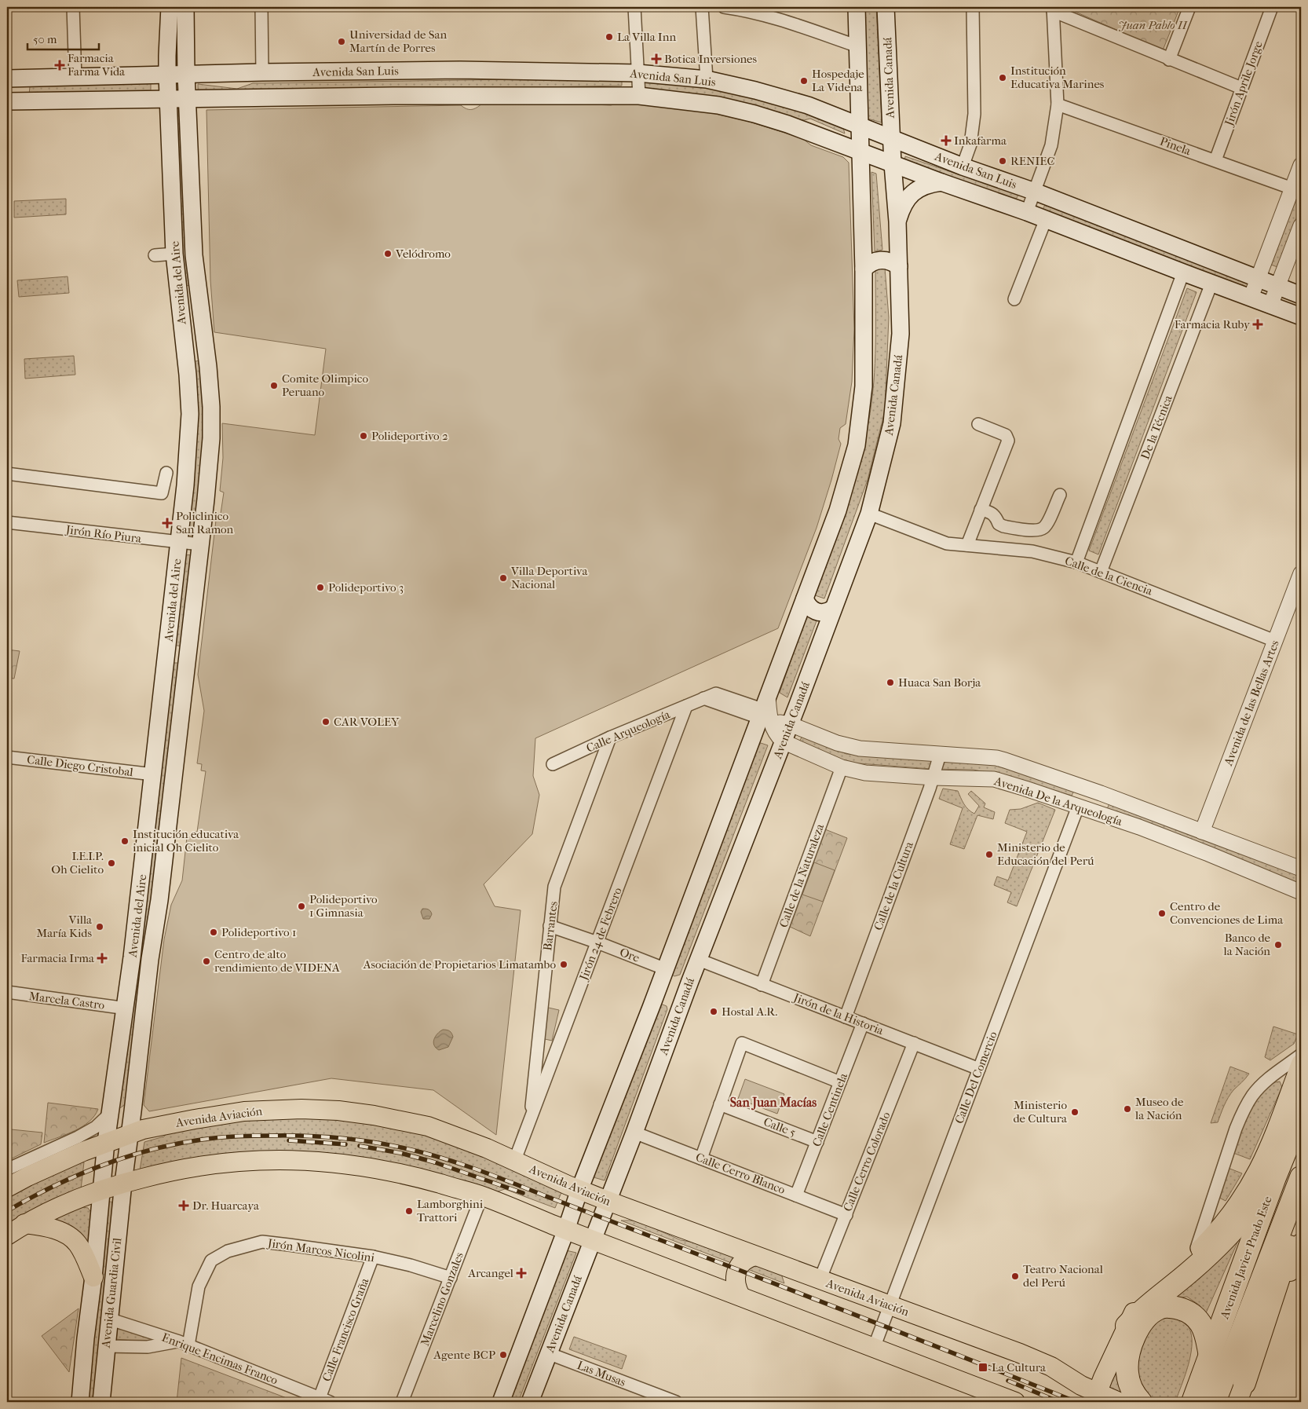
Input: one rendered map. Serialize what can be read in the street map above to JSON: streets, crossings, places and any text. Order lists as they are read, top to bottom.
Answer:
{
  "streets": {
    "highway": ["Avenida Javier Prado Este"],
    "main road": [
      "Avenida San Luis",
      "Avenida Canadá",
      "Avenida del Aire",
      "Avenida Aviación",
      "Avenida Guardia Civil"
    ],
    "street": [
      "Jirón Aprile Jorge",
      "Pinela",
      "De la Técnica",
      "Jirón Río Piura",
      "Calle de la Ciencia",
      "Avenida de las Bellas Artes",
      "Calle Arqueología",
      "Calle Diego Cristobal",
      "Avenida De la Arqueología",
      "Calle de la Naturaleza",
      "Calle de la Cultura",
      "Barrantes",
      "Jirón 24 de Febrero",
      "Ore",
      "Marcela Castro",
      "Jirón de la Historia",
      "Calle Del Comercio",
      "Calle Centinela",
      "Calle 5",
      "Calle Cerro Colorado",
      "Calle Cerro Blanco",
      "Jirón Marcos Nicolini",
      "Marcelino Gonzales",
      "Calle Francisco Graña",
      "Enrique Encimas Franco",
      "Las Musas"
    ]
  },
  "crossings": [
    ["Avenida San Luis", "Avenida Canadá"],
    ["Avenida San Luis", "Avenida del Aire"],
    ["Avenida San Luis", "De la Técnica"],
    ["Avenida Canadá", "Calle de la Ciencia"],
    ["Avenida Canadá", "Avenida De la Arqueología"],
    ["Avenida Canadá", "Jirón de la Historia"],
    ["Avenida Canadá", "Avenida Aviación"],
    ["Avenida Canadá", "Calle Cerro Blanco"],
    ["Avenida Canadá", "Las Musas"],
    ["Jirón Aprile Jorge", "Pinela"],
    ["Avenida del Aire", "Jirón Río Piura"],
    ["Avenida del Aire", "Calle Diego Cristobal"],
    ["Avenida del Aire", "Marcela Castro"],
    ["Avenida del Aire", "Avenida Aviación"],
    ["Avenida del Aire", "Avenida Guardia Civil"],
    ["De la Técnica", "Calle de la Ciencia"],
    ["Calle de la Ciencia", "Avenida de las Bellas Artes"],
    ["Avenida de las Bellas Artes", "Avenida De la Arqueología"],
    ["Calle Arqueología", "Avenida De la Arqueología"],
    ["Calle Arqueología", "Barrantes"],
    ["Calle Arqueología", "Jirón 24 de Febrero"],
    ["Avenida De la Arqueología", "Calle de la Naturaleza"],
    ["Avenida De la Arqueología", "Calle de la Cultura"],
    ["Avenida De la Arqueología", "Calle Del Comercio"],
    ["Calle de la Naturaleza", "Jirón de la Historia"],
    ["Calle de la Cultura", "Jirón de la Historia"],
    ["Barrantes", "Jirón 24 de Febrero"],
    ["Barrantes", "Ore"],
    ["Jirón 24 de Febrero", "Ore"],
    ["Jirón 24 de Febrero", "Avenida Aviación"],
    ["Jirón de la Historia", "Calle Del Comercio"],
    ["Jirón de la Historia", "Calle Centinela"],
    ["Jirón de la Historia", "Calle Cerro Colorado"],
    ["Calle Del Comercio", "Avenida Aviación"],
    ["Calle Centinela", "Calle 5"],
    ["Calle Centinela", "Calle Cerro Blanco"],
    ["Avenida Aviación", "Calle Cerro Colorado"],
    ["Avenida Aviación", "Avenida Javier Prado Este"],
    ["Calle Cerro Colorado", "Calle Cerro Blanco"],
    ["Jirón Marcos Nicolini", "Marcelino Gonzales"],
    ["Jirón Marcos Nicolini", "Calle Francisco Graña"],
    ["Jirón Marcos Nicolini", "Enrique Encimas Franco"],
    ["Avenida Guardia Civil", "Enrique Encimas Franco"],
    ["Calle Francisco Graña", "Enrique Encimas Franco"]
  ],
  "districts": ["San Juan Macías"],
  "parks": ["Juan Pablo II"],
  "places": {
    "other": [
      "La Villa Inn",
      "Universidad de San Martín de Porres",
      "Institución Educativa Marines",
      "Hospedaje La Videna",
      "RENIEC",
      "Velódromo",
      "Comite Olimpico Peruano",
      "Polideportivo 2",
      "Villa Deportiva Nacional",
      "Polideportivo 3",
      "Huaca San Borja",
      "CAR VOLEY",
      "Institución educativa inicial Oh Cielito",
      "Ministerio de Educación del Perú",
      "I.E.I.P. Oh Cielito",
      "Polideportivo 1 Gimnasia",
      "Centro de Convenciones de Lima",
      "Villa María Kids",
      "Polideportivo 1",
      "Banco de la Nación",
      "Centro de alto rendimiento de VIDENA",
      "Asociación de Propietarios Limatambo",
      "Hostal A.R.",
      "Museo de la Nación",
      "Ministerio de Cultura",
      "Lamborghini Trattori",
      "Teatro Nacional del Perú",
      "Agente BCP"
    ],
    "health": [
      "Botica Inversiones",
      "Farmacia Farma Vida",
      "Inkafarma",
      "Farmacia Ruby",
      "Policlinico San Ramon",
      "Farmacia Irma",
      "Dr. Huarcaya",
      "Arcangel"
    ],
    "transit": ["La Cultura"]
  },
  "scale_bar": "50 m"
}
